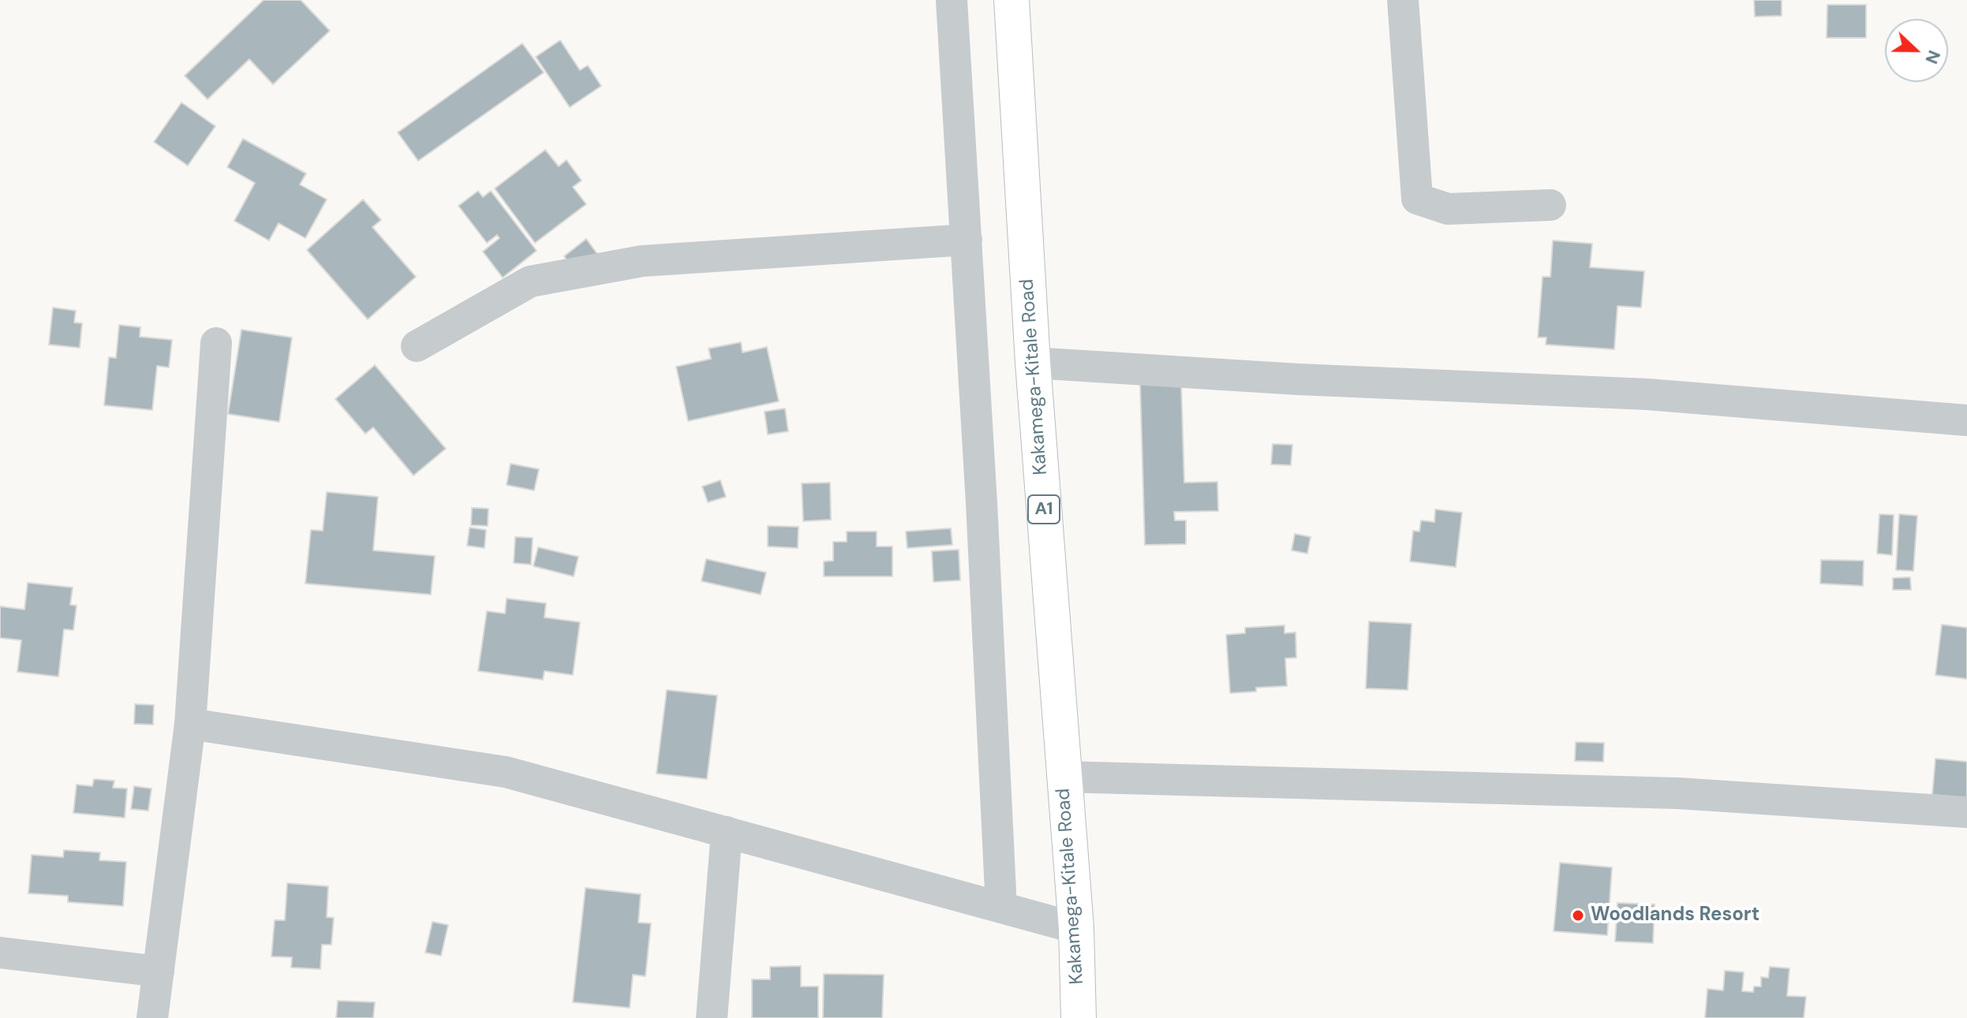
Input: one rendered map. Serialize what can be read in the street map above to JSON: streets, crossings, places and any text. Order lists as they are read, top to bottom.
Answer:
{
  "streets": {
    "highway": ["Kakamega-Kitale Road", "A1"]
  },
  "places": ["Woodlands Resort"],
  "north": "right"
}
